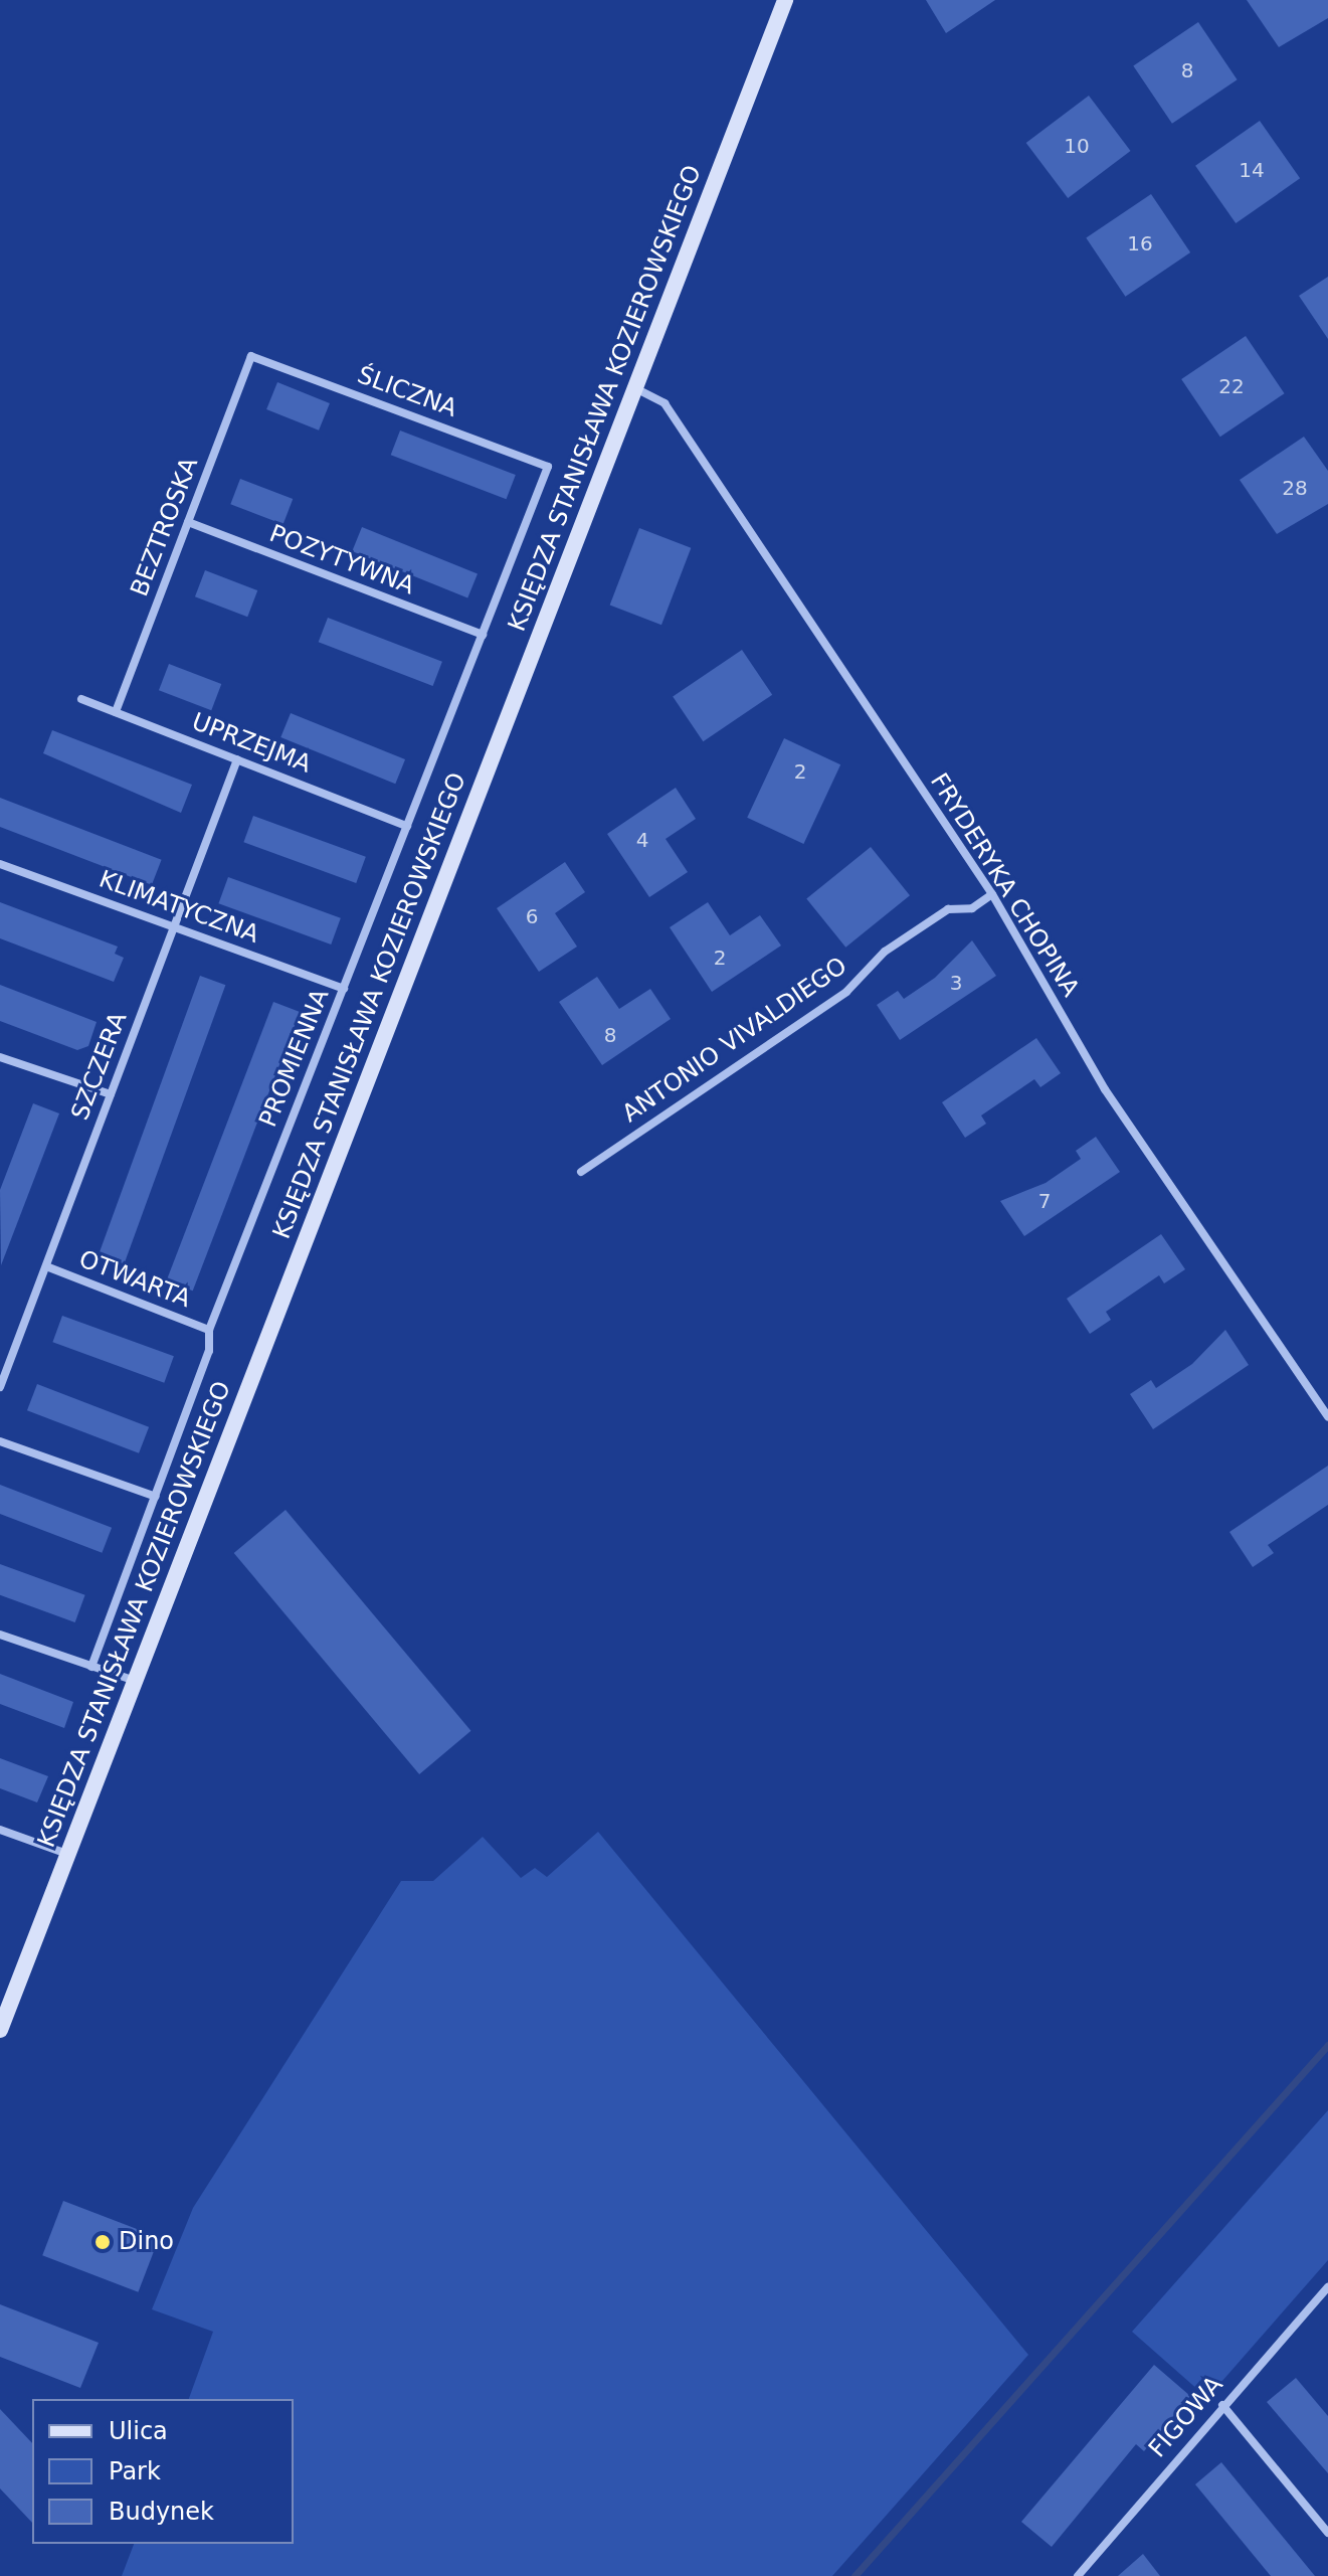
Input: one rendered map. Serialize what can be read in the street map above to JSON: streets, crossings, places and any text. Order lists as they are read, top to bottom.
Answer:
{
  "streets": {
    "street": [
      "ŚLICZNA",
      "KSIĘDZA STANISŁAWA KOZIEROWSKIEGO",
      "BEZTROSKA",
      "POZYTYWNA",
      "UPRZEJMA",
      "FRYDERYKA CHOPINA",
      "KLIMATYCZNA",
      "ANTONIO VIVALDIEGO",
      "PROMIENNA",
      "SZCZERA",
      "OTWARTA",
      "FIGOWA"
    ]
  },
  "crossings": [
    ["ŚLICZNA", "BEZTROSKA"],
    ["ŚLICZNA", "PROMIENNA"],
    ["KSIĘDZA STANISŁAWA KOZIEROWSKIEGO", "FRYDERYKA CHOPINA"],
    ["BEZTROSKA", "POZYTYWNA"],
    ["BEZTROSKA", "UPRZEJMA"],
    ["POZYTYWNA", "PROMIENNA"],
    ["UPRZEJMA", "PROMIENNA"],
    ["UPRZEJMA", "SZCZERA"],
    ["FRYDERYKA CHOPINA", "ANTONIO VIVALDIEGO"],
    ["KLIMATYCZNA", "PROMIENNA"],
    ["KLIMATYCZNA", "SZCZERA"],
    ["PROMIENNA", "OTWARTA"],
    ["SZCZERA", "OTWARTA"]
  ],
  "places": ["Dino"],
  "house_numbers": [
    "8",
    "10",
    "14",
    "16",
    "22",
    "28",
    "2",
    "4",
    "6",
    "2",
    "3",
    "8",
    "7"
  ],
  "legend": ["Ulica", "Park", "Budynek"]
}
